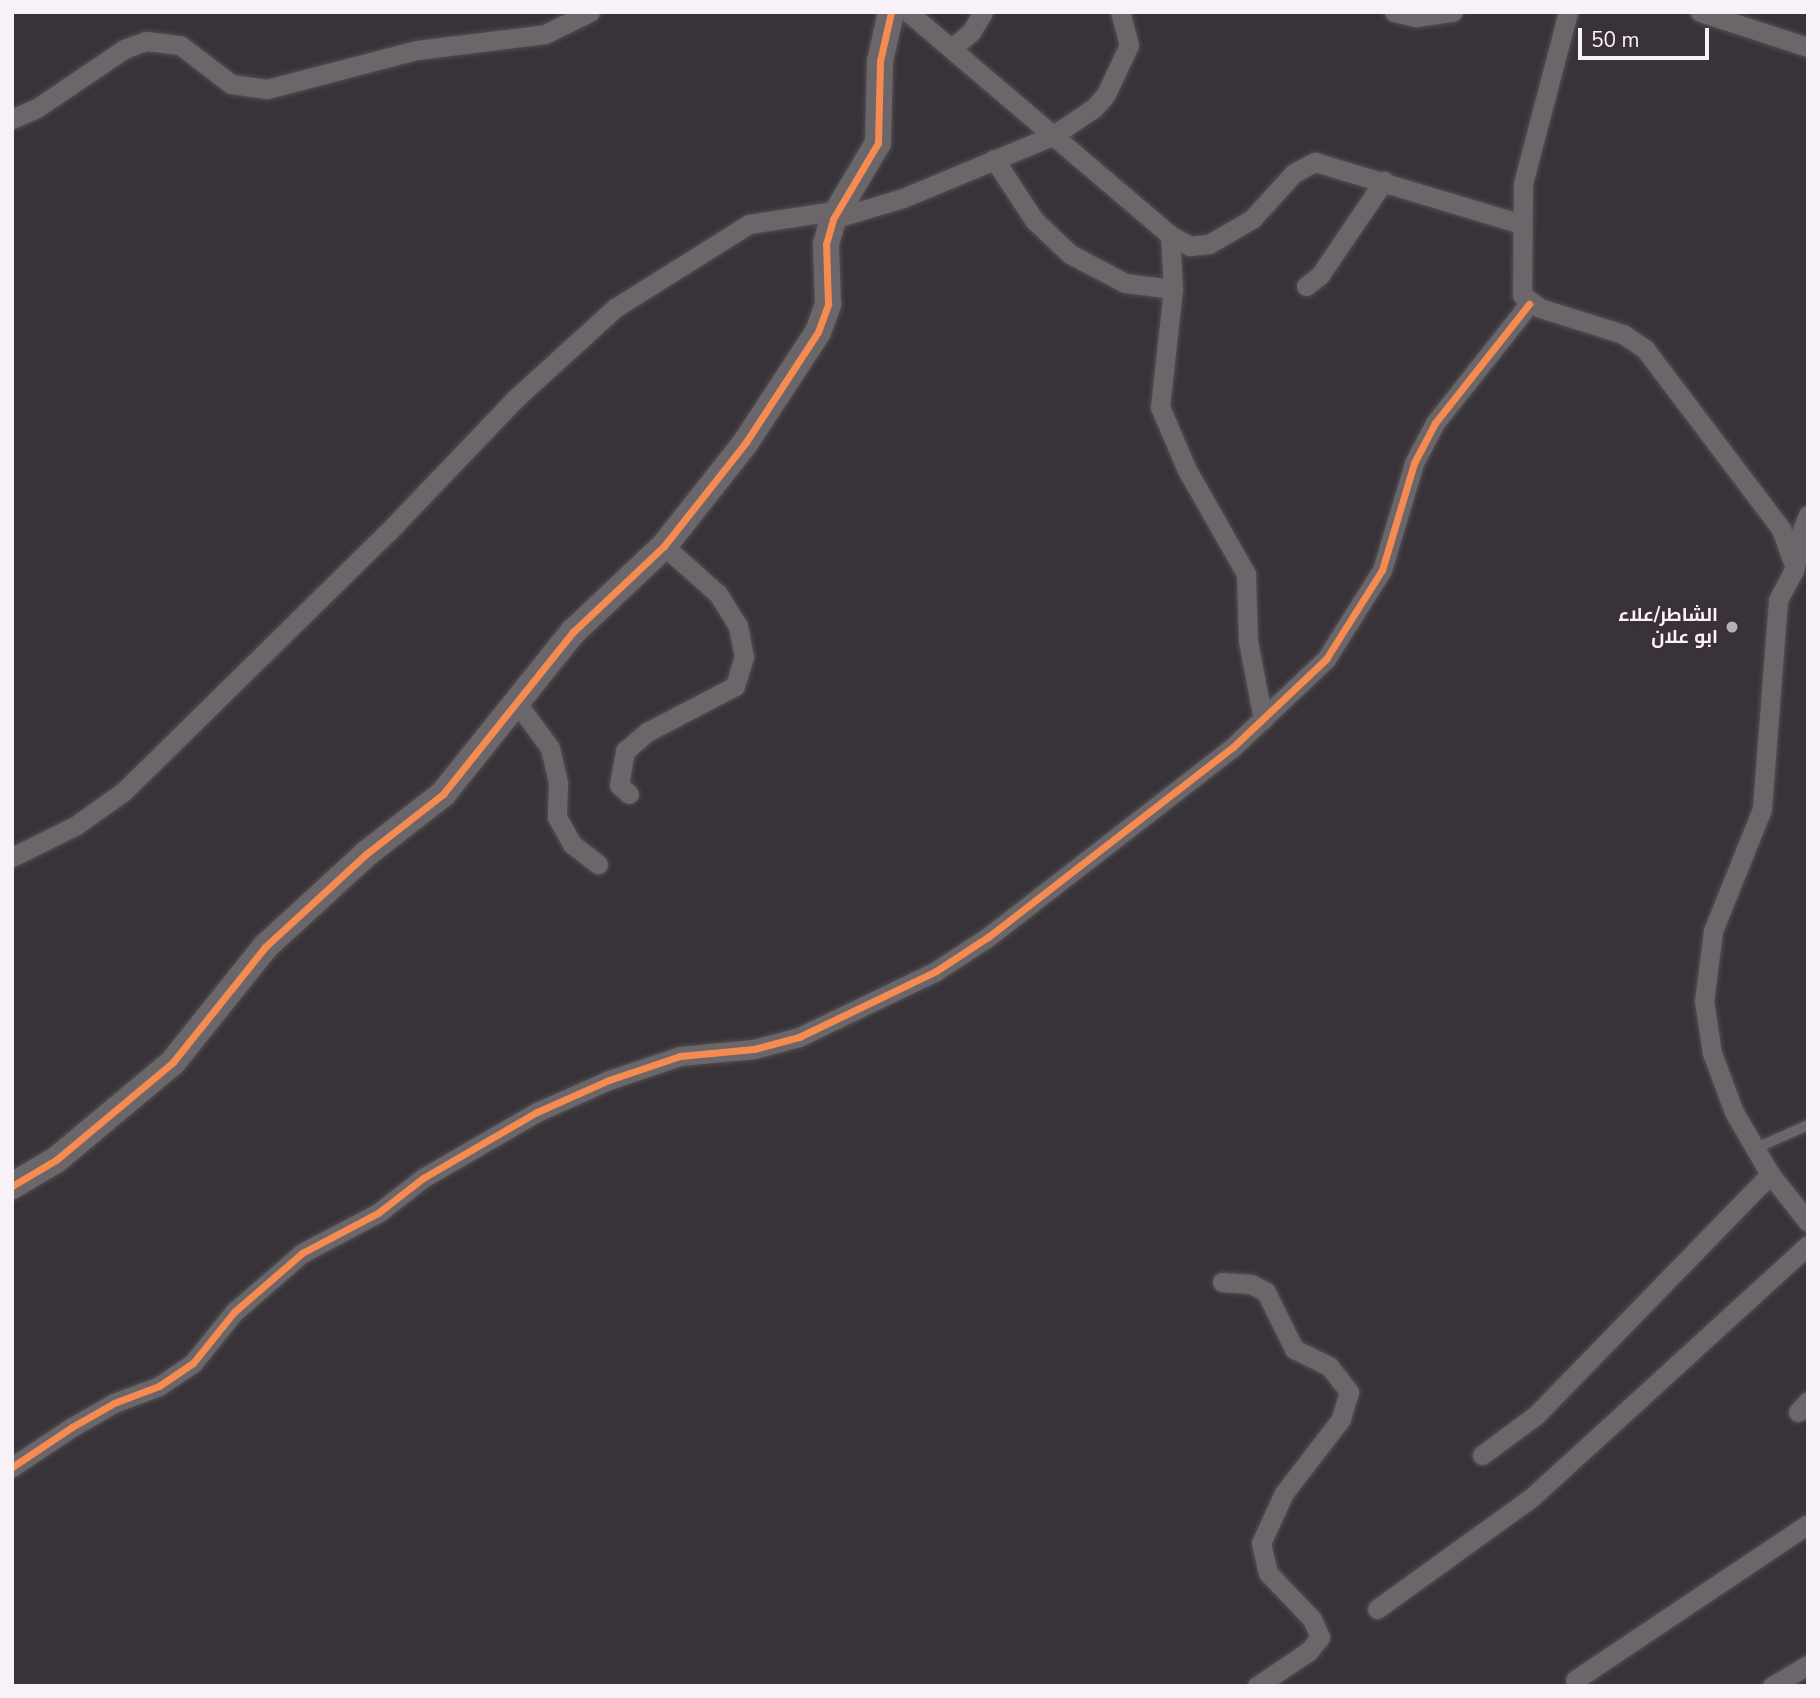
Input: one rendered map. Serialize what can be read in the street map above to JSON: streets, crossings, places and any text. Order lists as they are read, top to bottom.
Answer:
{
  "places": ["الشاطر/علاء ابو علان"],
  "scale_bar": "50 m"
}
